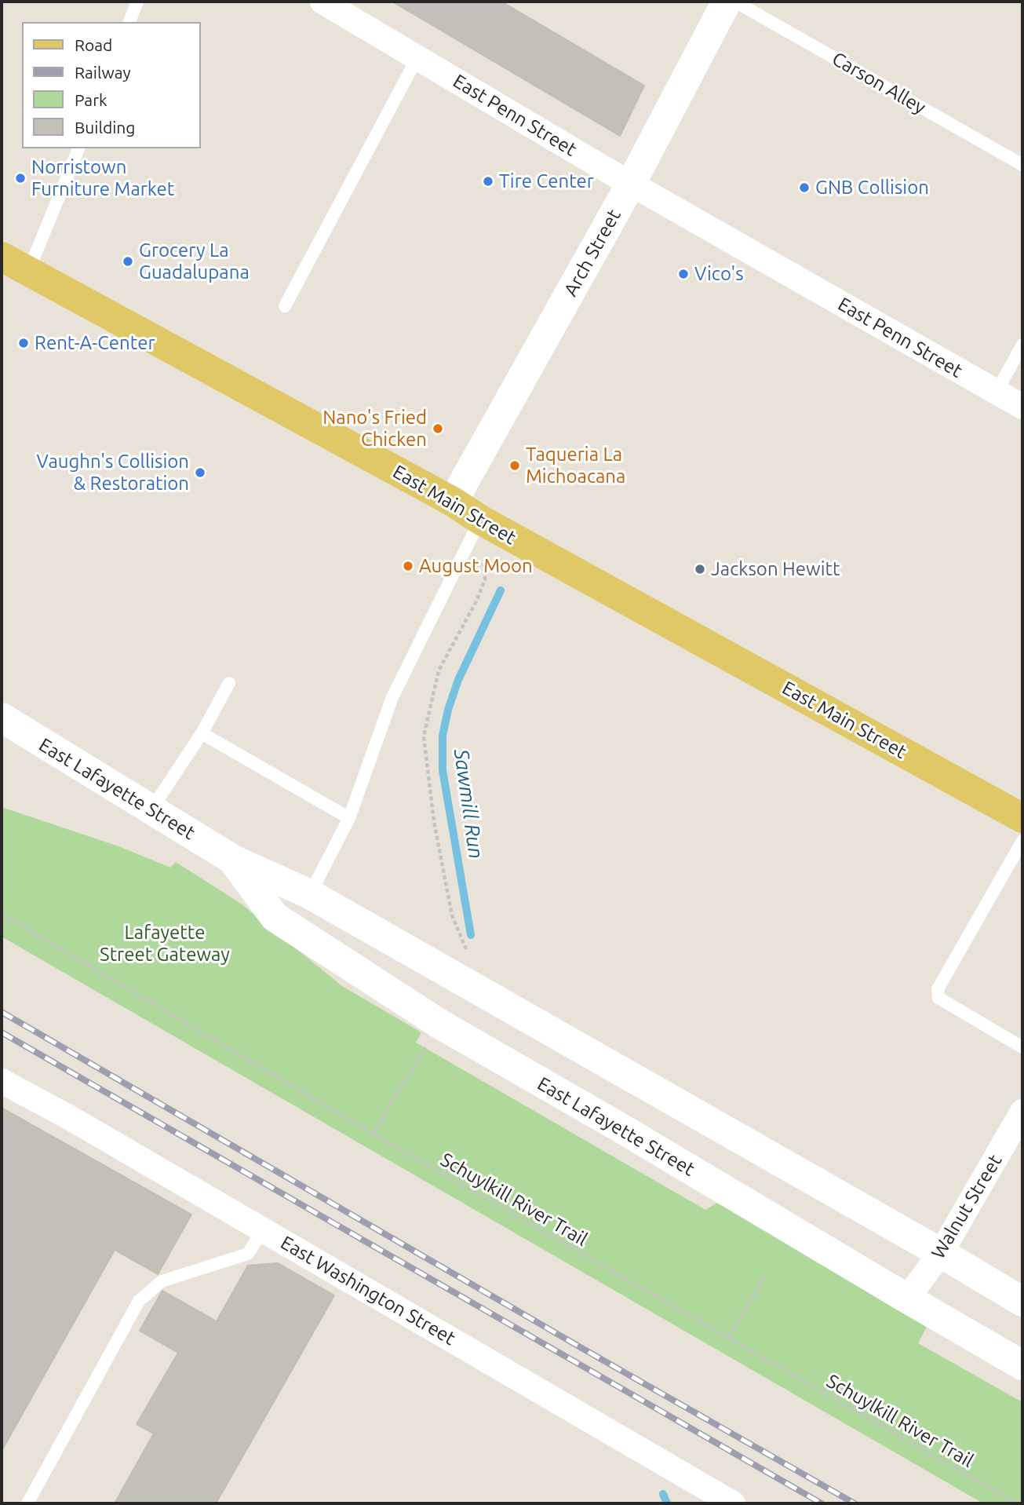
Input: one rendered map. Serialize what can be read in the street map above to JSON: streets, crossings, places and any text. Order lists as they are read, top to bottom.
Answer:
{
  "streets": {
    "main road": ["East Main Street"],
    "street": [
      "East Penn Street",
      "Arch Street",
      "East Lafayette Street",
      "Walnut Street",
      "East Washington Street"
    ],
    "lane": ["Carson Alley"],
    "path": ["Schuylkill River Trail"]
  },
  "crossings": [
    ["East Penn Street", "Arch Street"],
    ["Arch Street", "East Main Street"],
    ["East Lafayette Street", "Walnut Street"]
  ],
  "water": ["Sawmill Run"],
  "parks": ["Lafayette Street Gateway"],
  "places": [
    "Norristown Furniture Market",
    "Tire Center",
    "GNB Collision",
    "Grocery La Guadalupana",
    "Vico's",
    "Rent-A-Center",
    "Nano's Fried Chicken",
    "Taqueria La Michoacana",
    "Vaughn's Collision & Restoration",
    "August Moon",
    "Jackson Hewitt"
  ],
  "legend": [
    "Road",
    "Railway",
    "Park",
    "Building"
  ]
}
